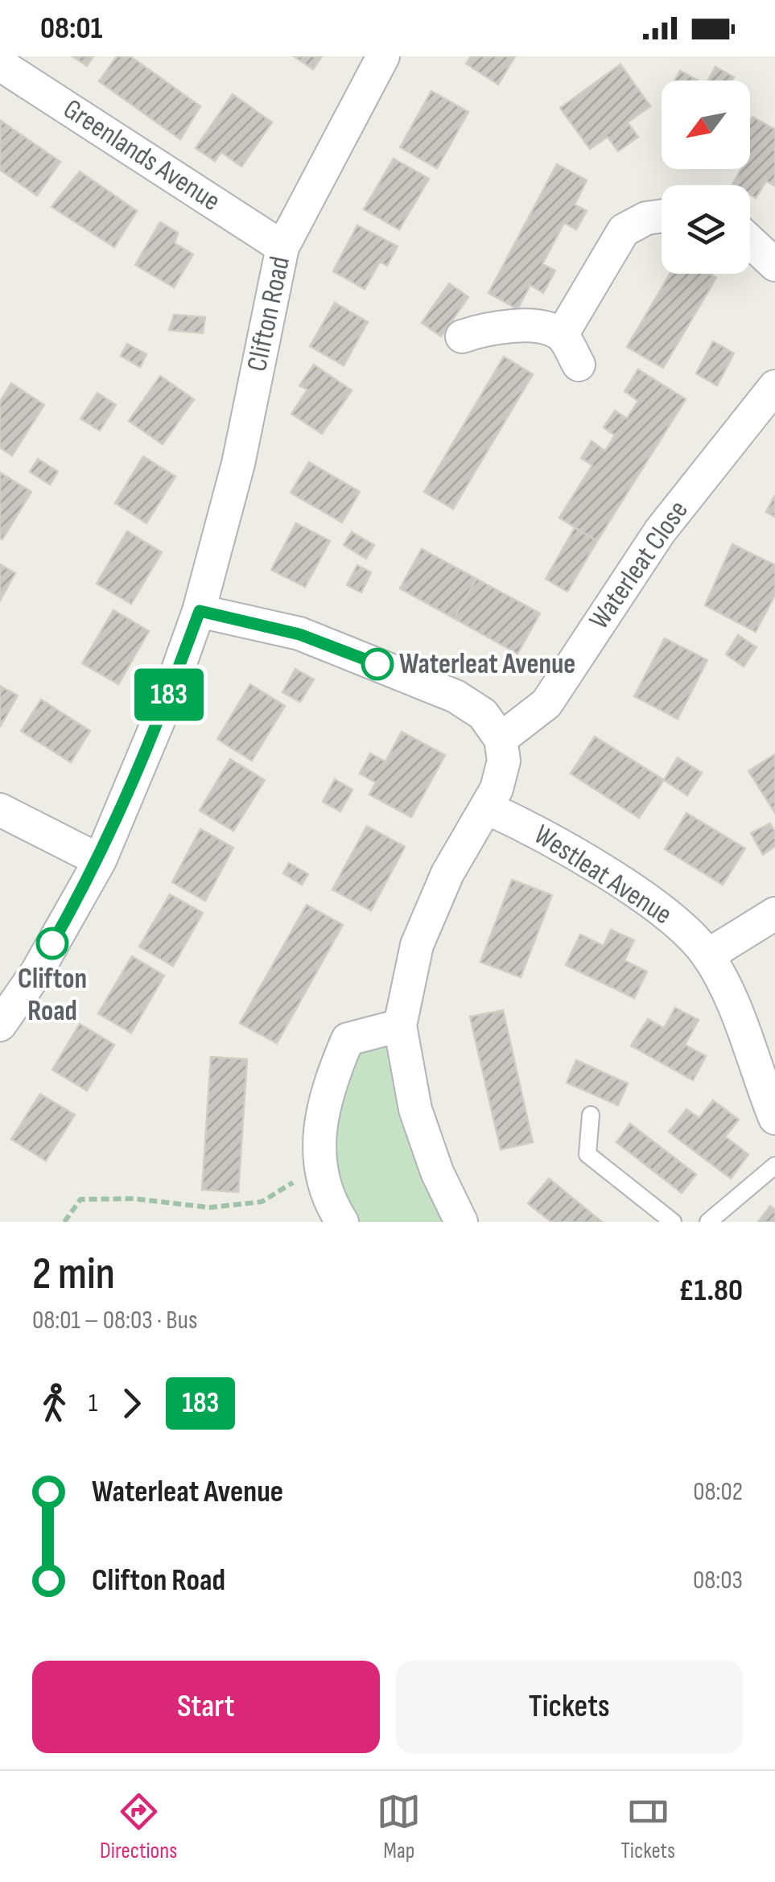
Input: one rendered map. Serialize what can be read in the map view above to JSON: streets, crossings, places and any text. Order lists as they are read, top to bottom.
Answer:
{
  "streets": {
    "street": [
      "Greenlands Avenue",
      "Clifton Road",
      "Waterleat Close",
      "Westleat Avenue"
    ]
  },
  "crossings": [
    ["Greenlands Avenue", "Clifton Road"]
  ],
  "places": ["Waterleat Avenue", "Clifton Road"],
  "lines": ["bus line 183"],
  "north": "bottom left",
  "page": {
    "status": "08:01",
    "on_map": "183",
    "heading": ["2 min", "08:01 – 08:03 · Bus", "£1.80"],
    "legs": ["1", "183"],
    "list": [
      {
        "name": "Waterleat Avenue",
        "value": "08:02"
      },
      {
        "name": "Clifton Road",
        "value": "08:03"
      }
    ],
    "buttons": ["Start", "Tickets"],
    "tabs": ["Directions", "Map", "Tickets"]
  }
}
